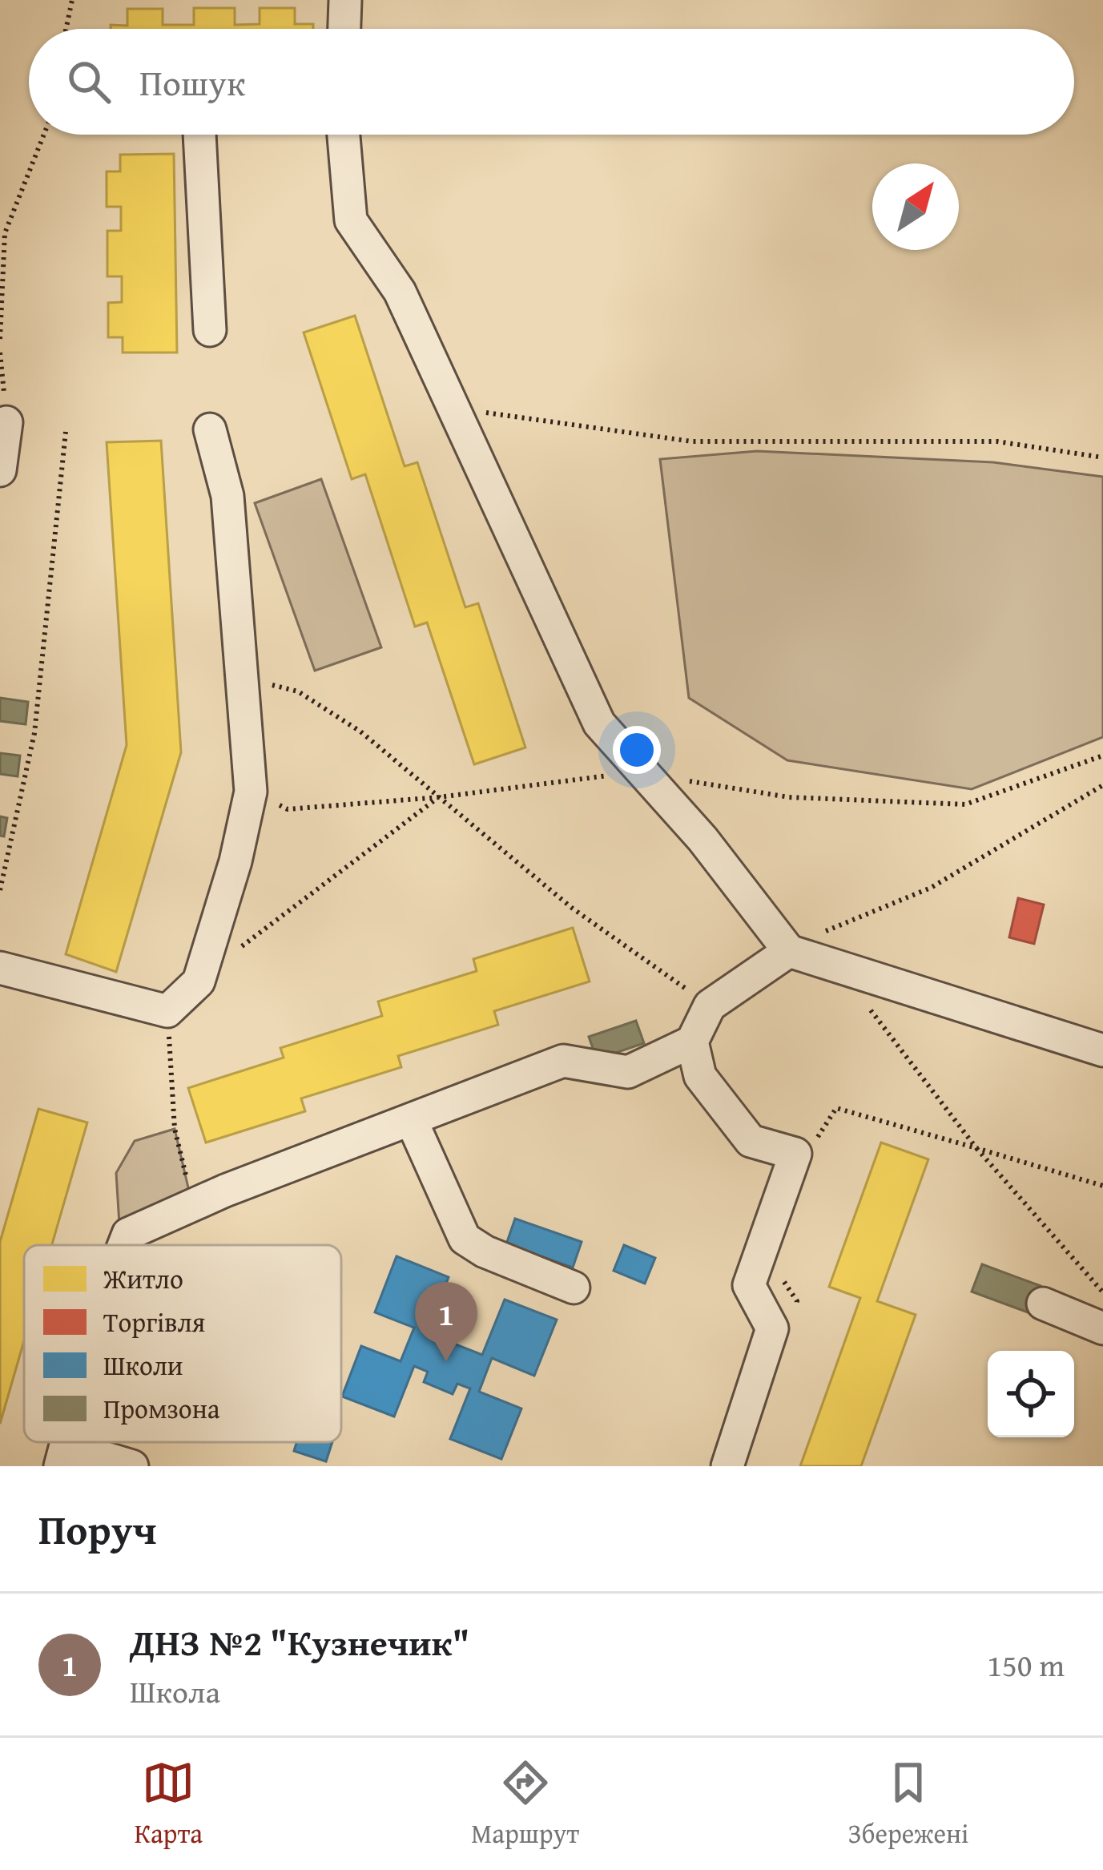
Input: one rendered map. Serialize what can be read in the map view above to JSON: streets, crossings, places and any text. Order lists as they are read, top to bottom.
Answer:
{
  "legend": [
    "Житло",
    "Торгівля",
    "Школи",
    "Промзона"
  ],
  "north": "top right",
  "page": {
    "search": "Пошук",
    "pins": "1",
    "heading": "Поруч",
    "list": [
      {
        "mark": "1",
        "name": "ДНЗ №2 \"Кузнечик\"",
        "note": "Школа",
        "value": "150 m"
      }
    ],
    "nav": ["Карта", "Маршрут", "Збережені"]
  }
}
